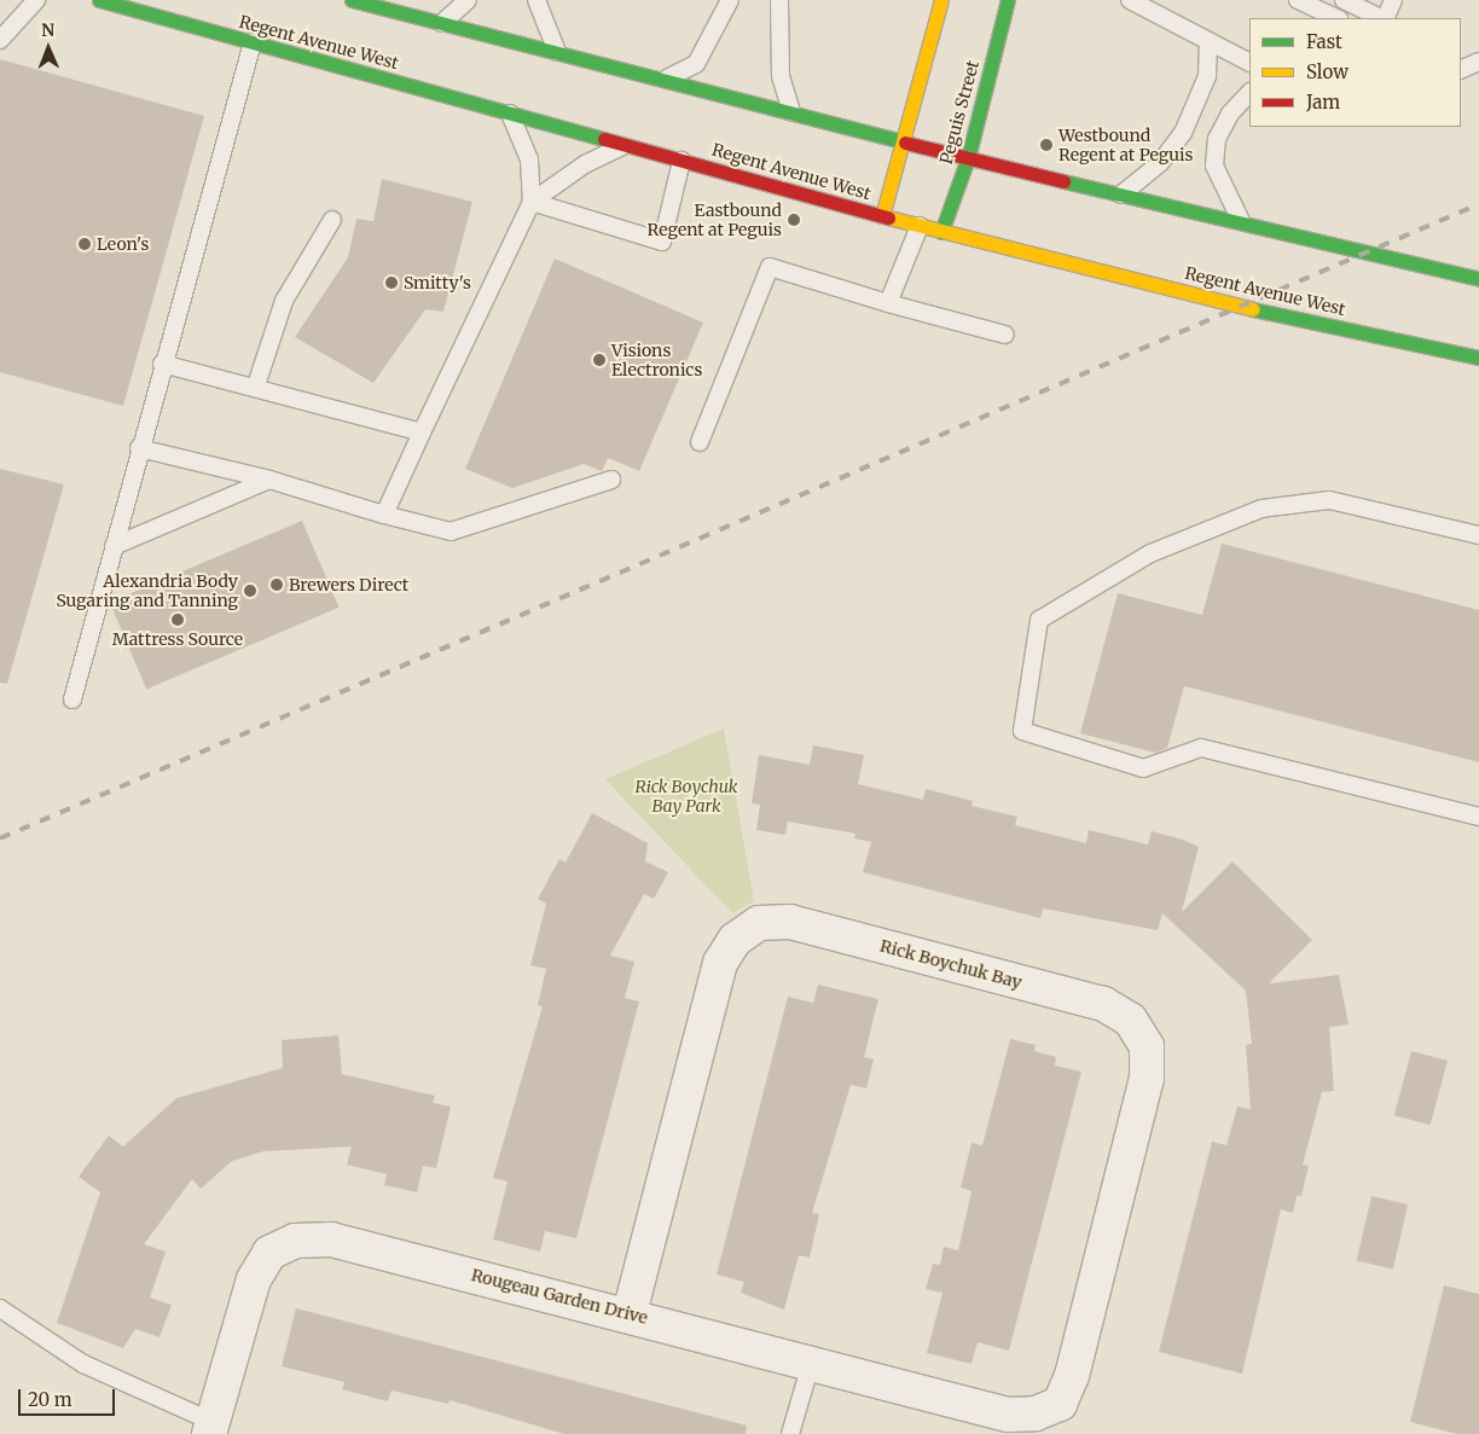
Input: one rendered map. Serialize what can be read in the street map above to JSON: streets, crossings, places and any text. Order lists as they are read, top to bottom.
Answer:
{
  "streets": {
    "main road": ["Regent Avenue West", "Peguis Street"],
    "street": ["Rick Boychuk Bay", "Rougeau Garden Drive"]
  },
  "crossings": [
    ["Regent Avenue West", "Peguis Street"],
    ["Rick Boychuk Bay", "Rougeau Garden Drive"]
  ],
  "parks": ["Rick Boychuk Bay Park"],
  "places": [
    "Westbound Regent at Peguis",
    "Eastbound Regent at Peguis",
    "Leon's",
    "Smitty's",
    "Visions Electronics",
    "Brewers Direct",
    "Alexandria Body Sugaring and Tanning",
    "Mattress Source"
  ],
  "legend": ["Fast", "Slow", "Jam"],
  "scale_bar": "20 m",
  "north": "top"
}
